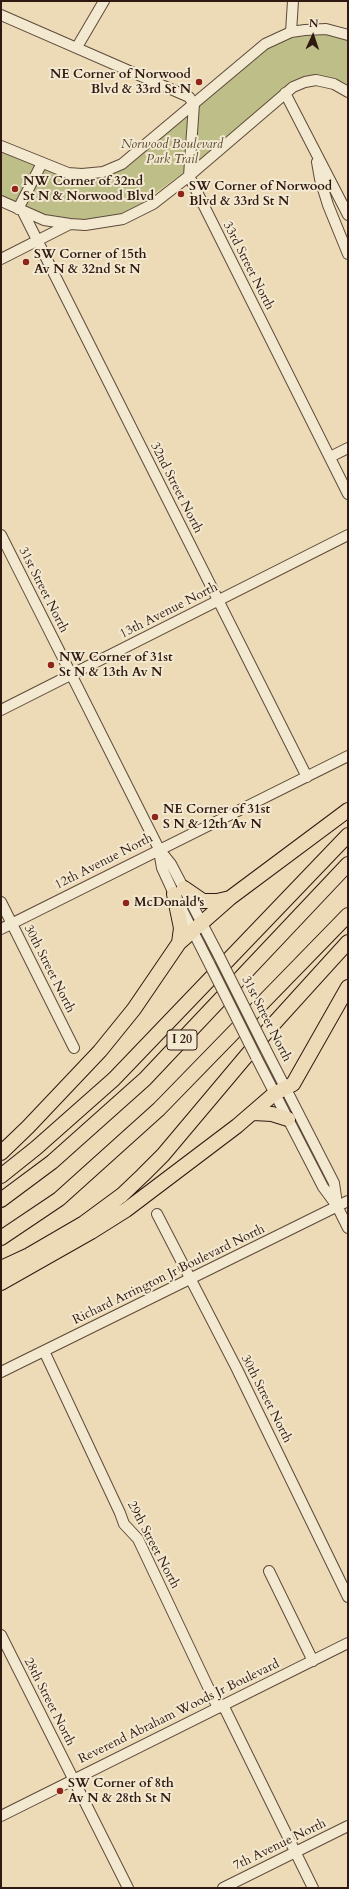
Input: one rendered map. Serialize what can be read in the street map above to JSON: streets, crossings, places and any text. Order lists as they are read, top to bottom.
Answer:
{
  "streets": {
    "highway": ["I 20"],
    "street": [
      "33rd Street North",
      "32nd Street North",
      "31st Street North",
      "13th Avenue North",
      "12th Avenue North",
      "30th Street North",
      "Richard Arrington Jr Boulevard North",
      "29th Street North",
      "28th Street North",
      "Reverend Abraham Woods Jr Boulevard",
      "7th Avenue North"
    ]
  },
  "crossings": [
    ["32nd Street North", "13th Avenue North"],
    ["32nd Street North", "12th Avenue North"],
    ["31st Street North", "13th Avenue North"],
    ["31st Street North", "12th Avenue North"],
    ["31st Street North", "Richard Arrington Jr Boulevard North"],
    ["12th Avenue North", "30th Street North"],
    ["30th Street North", "Richard Arrington Jr Boulevard North"],
    ["Richard Arrington Jr Boulevard North", "29th Street North"],
    ["29th Street North", "Reverend Abraham Woods Jr Boulevard"],
    ["29th Street North", "7th Avenue North"],
    ["28th Street North", "Reverend Abraham Woods Jr Boulevard"]
  ],
  "parks": ["Norwood Boulevard Park Trail"],
  "places": [
    "NE Corner of Norwood Blvd & 33rd St N",
    "NW Corner of 32nd St N & Norwood Blvd",
    "SW Corner of Norwood Blvd & 33rd St N",
    "SW Corner of 15th Av N & 32nd St N",
    "NW Corner of 31st St N & 13th Av N",
    "NE Corner of 31st S N & 12th Av N",
    "McDonald's",
    "SW Corner of 8th Av N & 28th St N"
  ],
  "north": "top"
}
